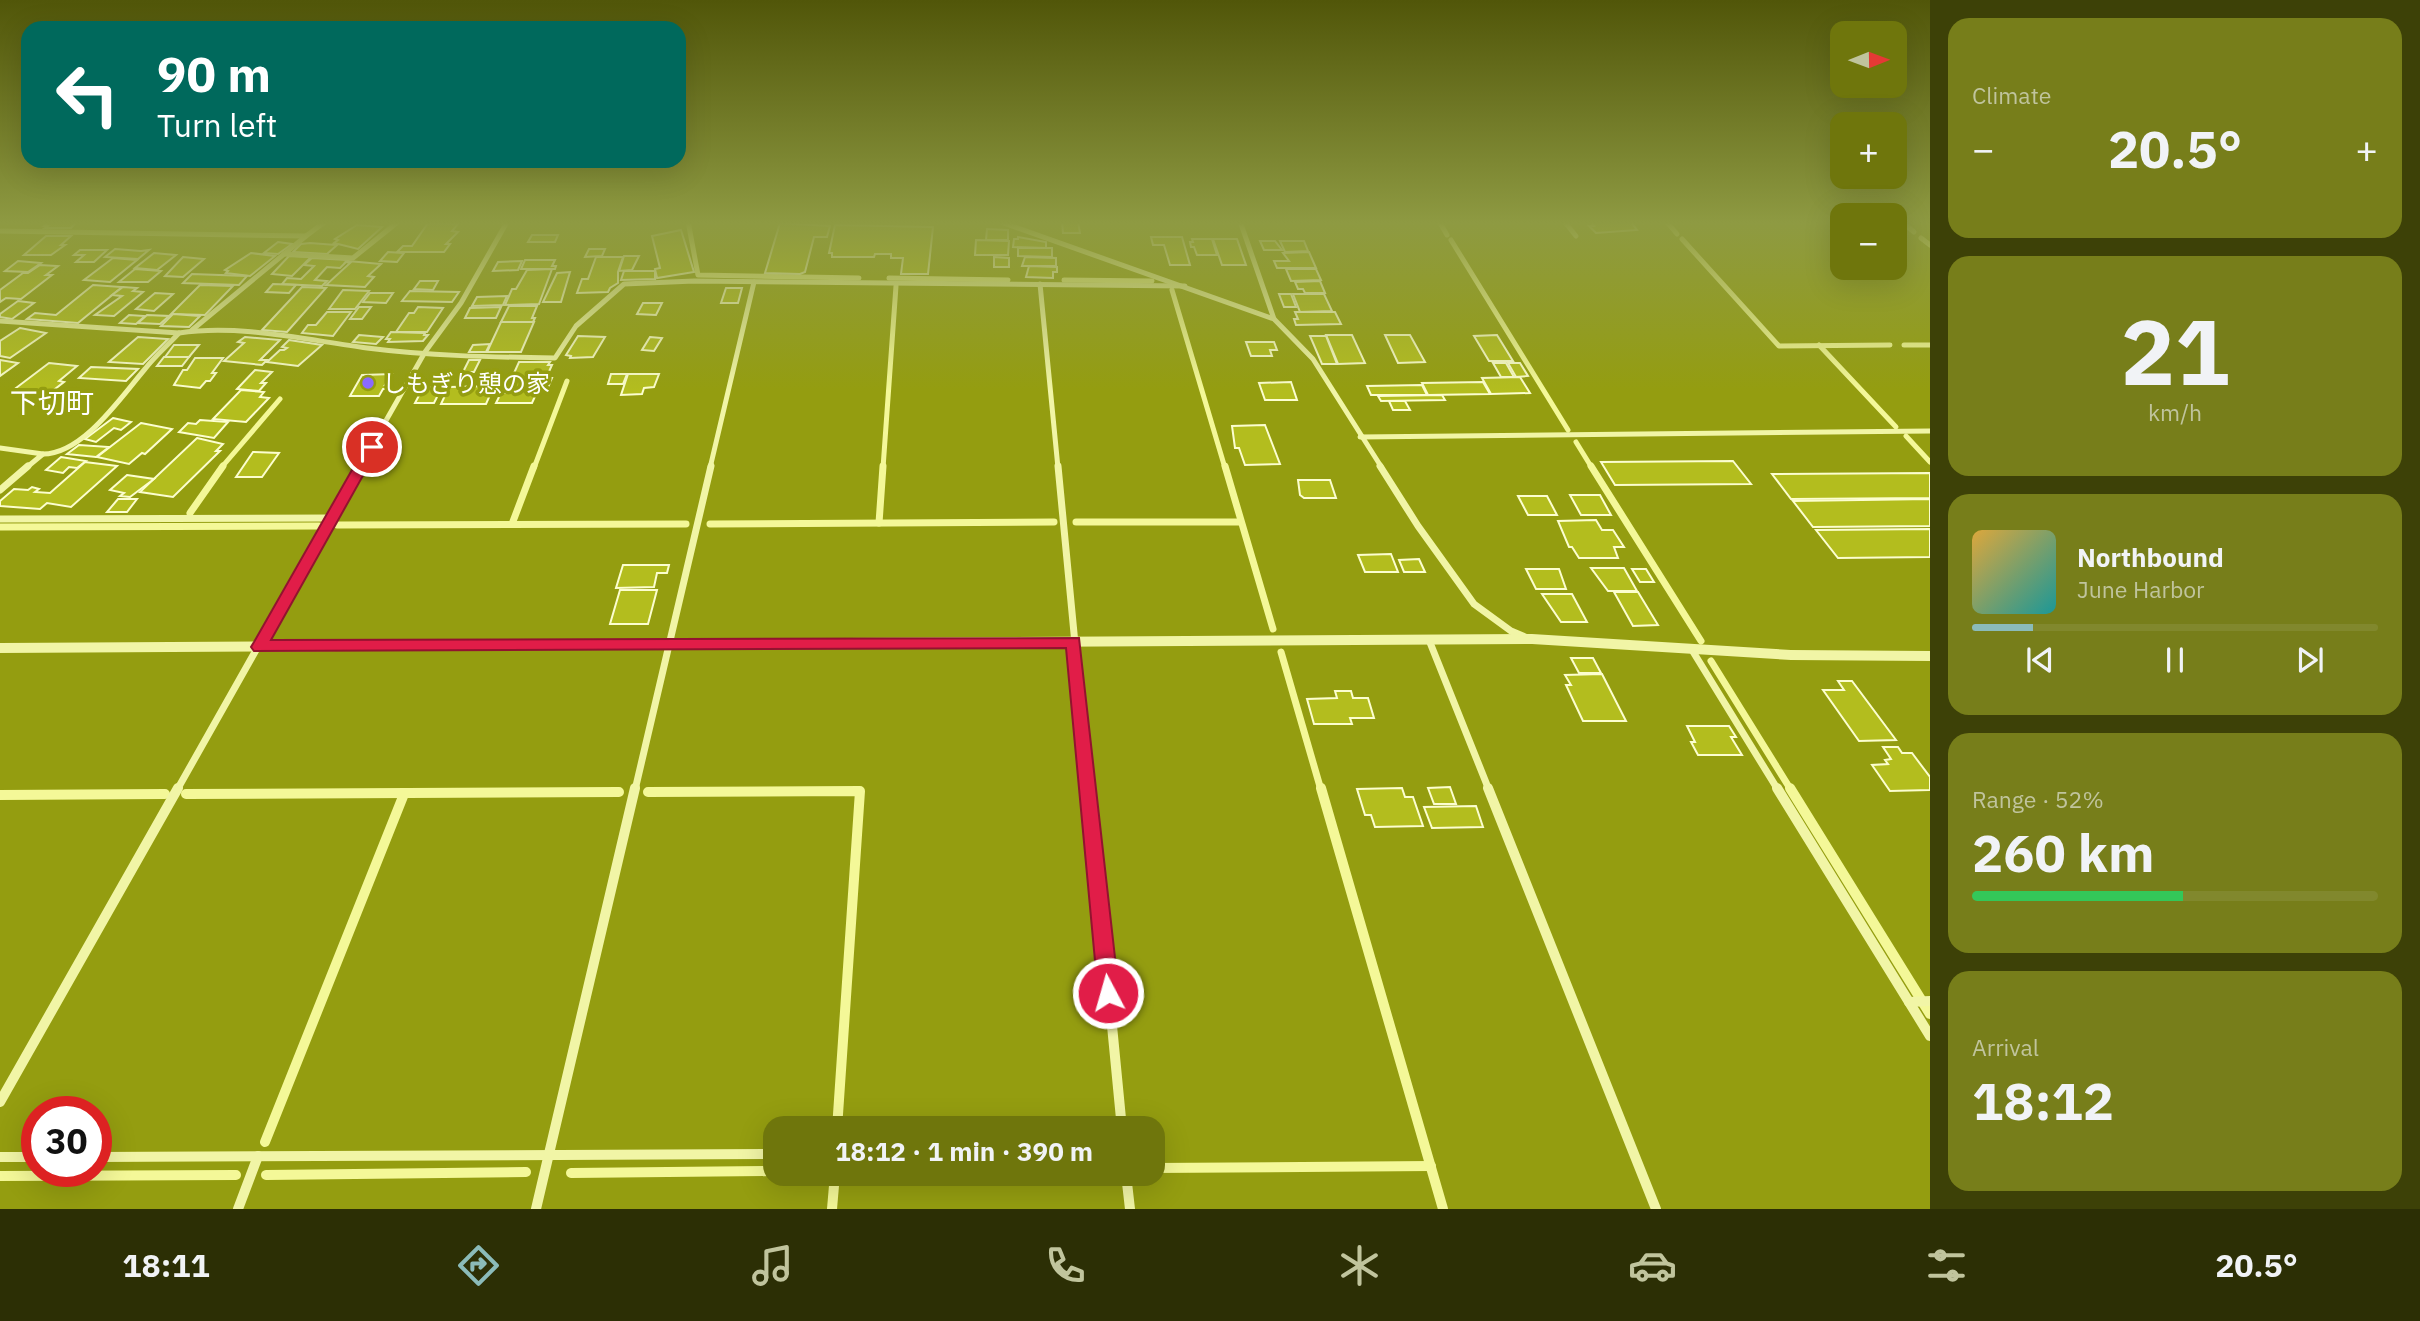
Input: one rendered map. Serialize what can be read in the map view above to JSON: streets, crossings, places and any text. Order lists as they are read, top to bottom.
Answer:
{
  "districts": ["下切町"],
  "places": ["しもぎり憩の家"],
  "north": "right",
  "page": {
    "tile": [
      "Climate",
      ["21", "km/h"],
      ["Range · 52%", "260 km"],
      ["Arrival", "18:12"]
    ],
    "map_buttons": ["+", "−"],
    "turn": ["90 m", "Turn left"],
    "heat": ["−", "20.5°", "+"],
    "song": ["Northbound", "June Harbor"],
    "limit": "30",
    "trip": "18:12 · 1 min · 390 m",
    "tabs": ["18:11", "20.5°"]
  }
}
